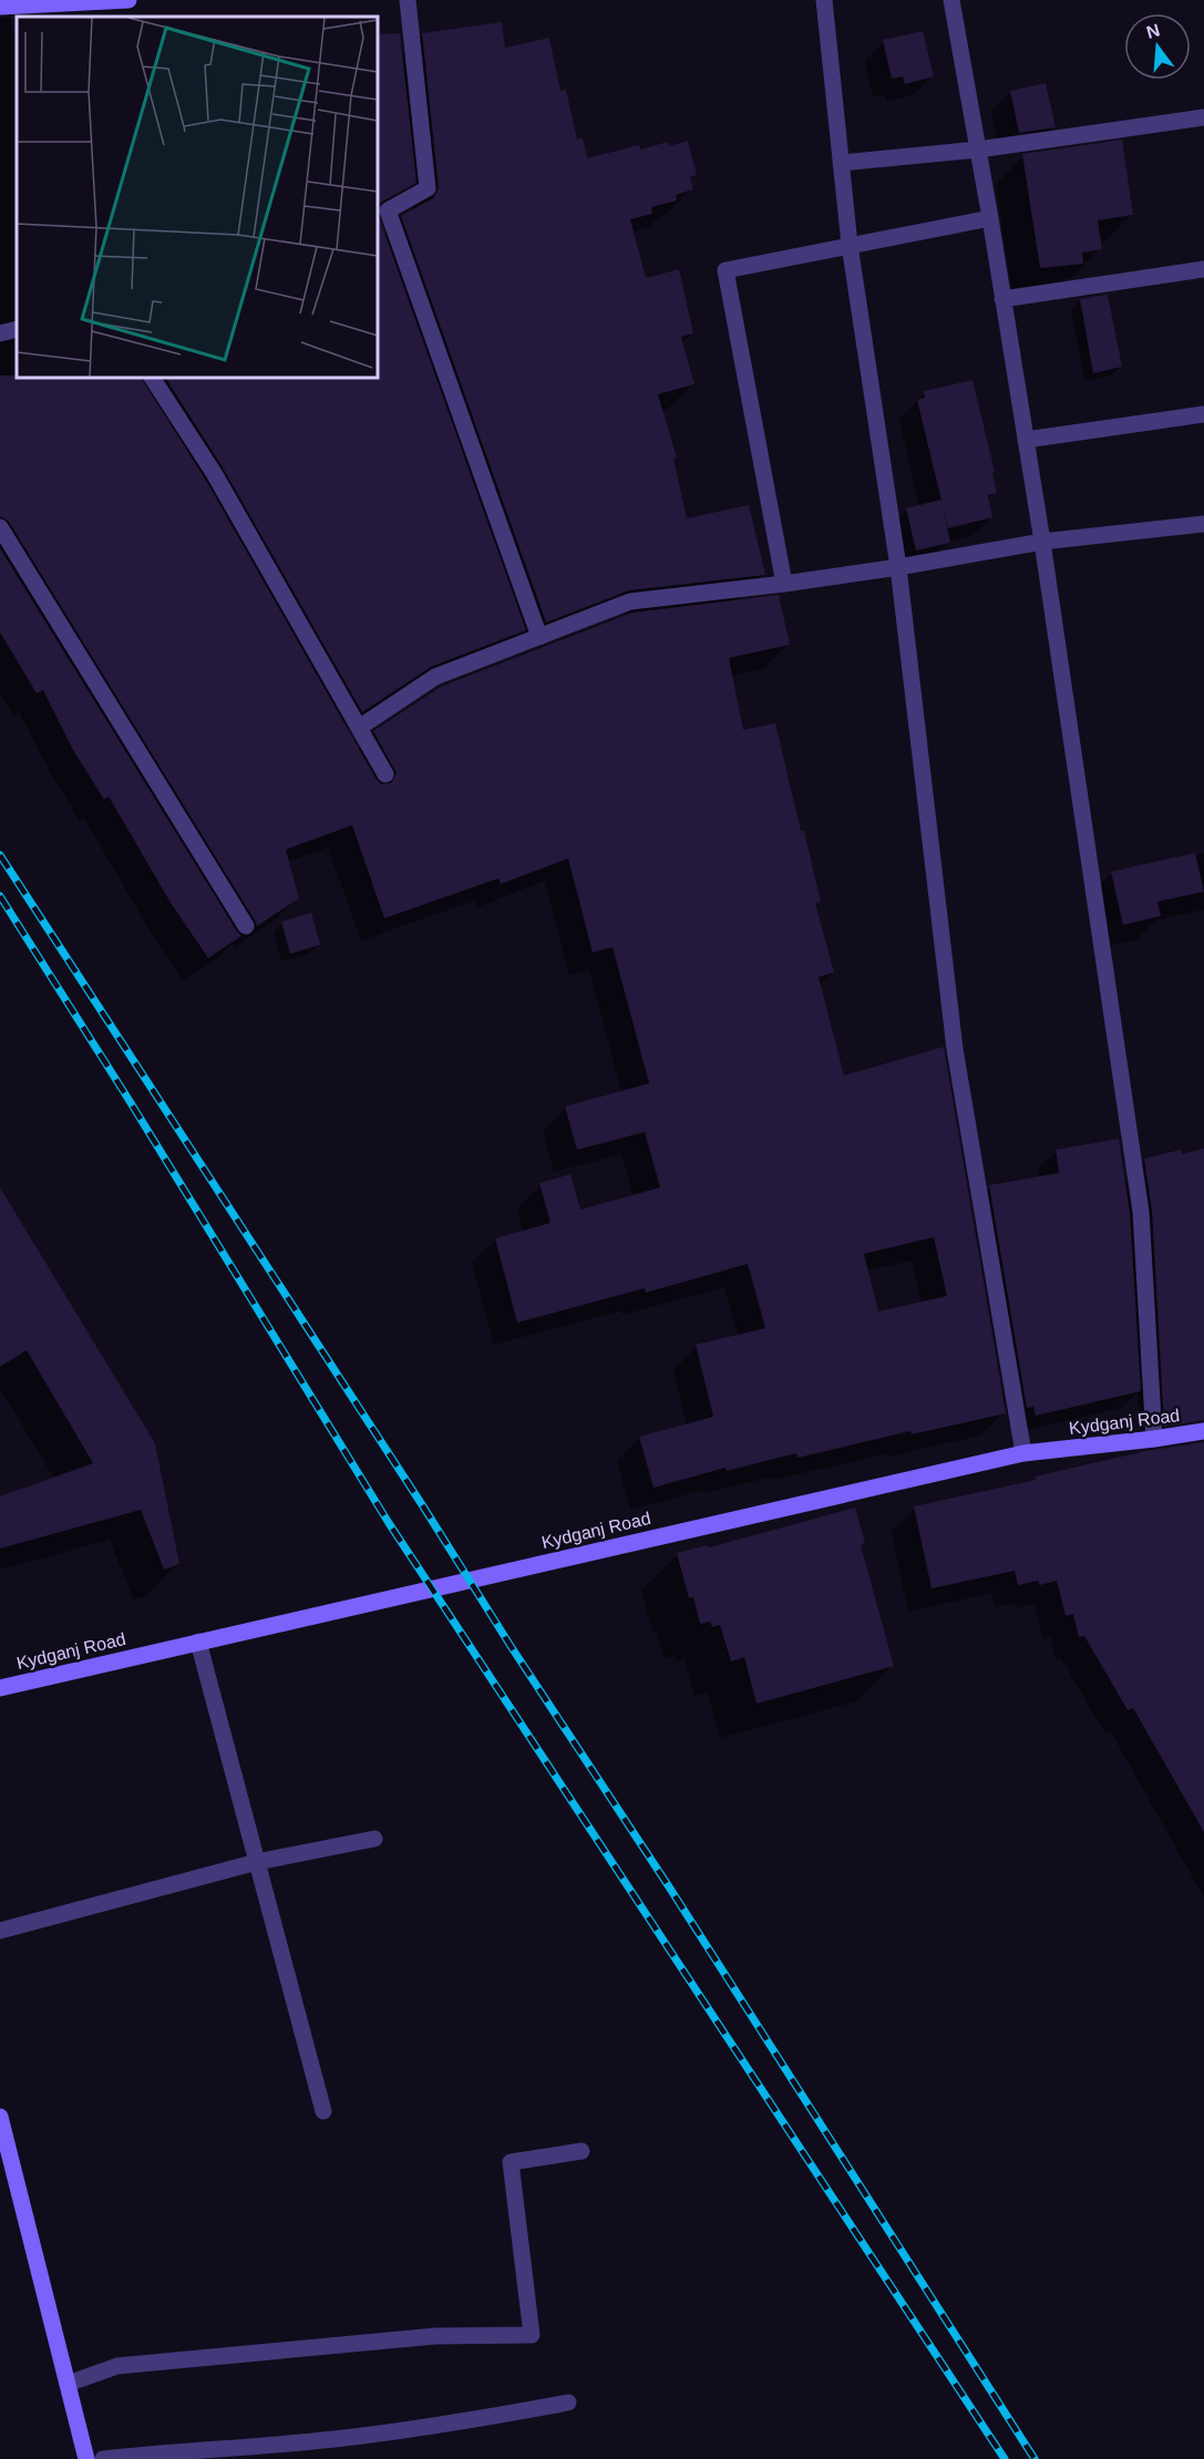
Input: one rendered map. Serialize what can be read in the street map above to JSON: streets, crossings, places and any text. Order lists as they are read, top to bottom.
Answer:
{
  "streets": {
    "main road": ["Kydganj Road"]
  },
  "north": "top"
}
